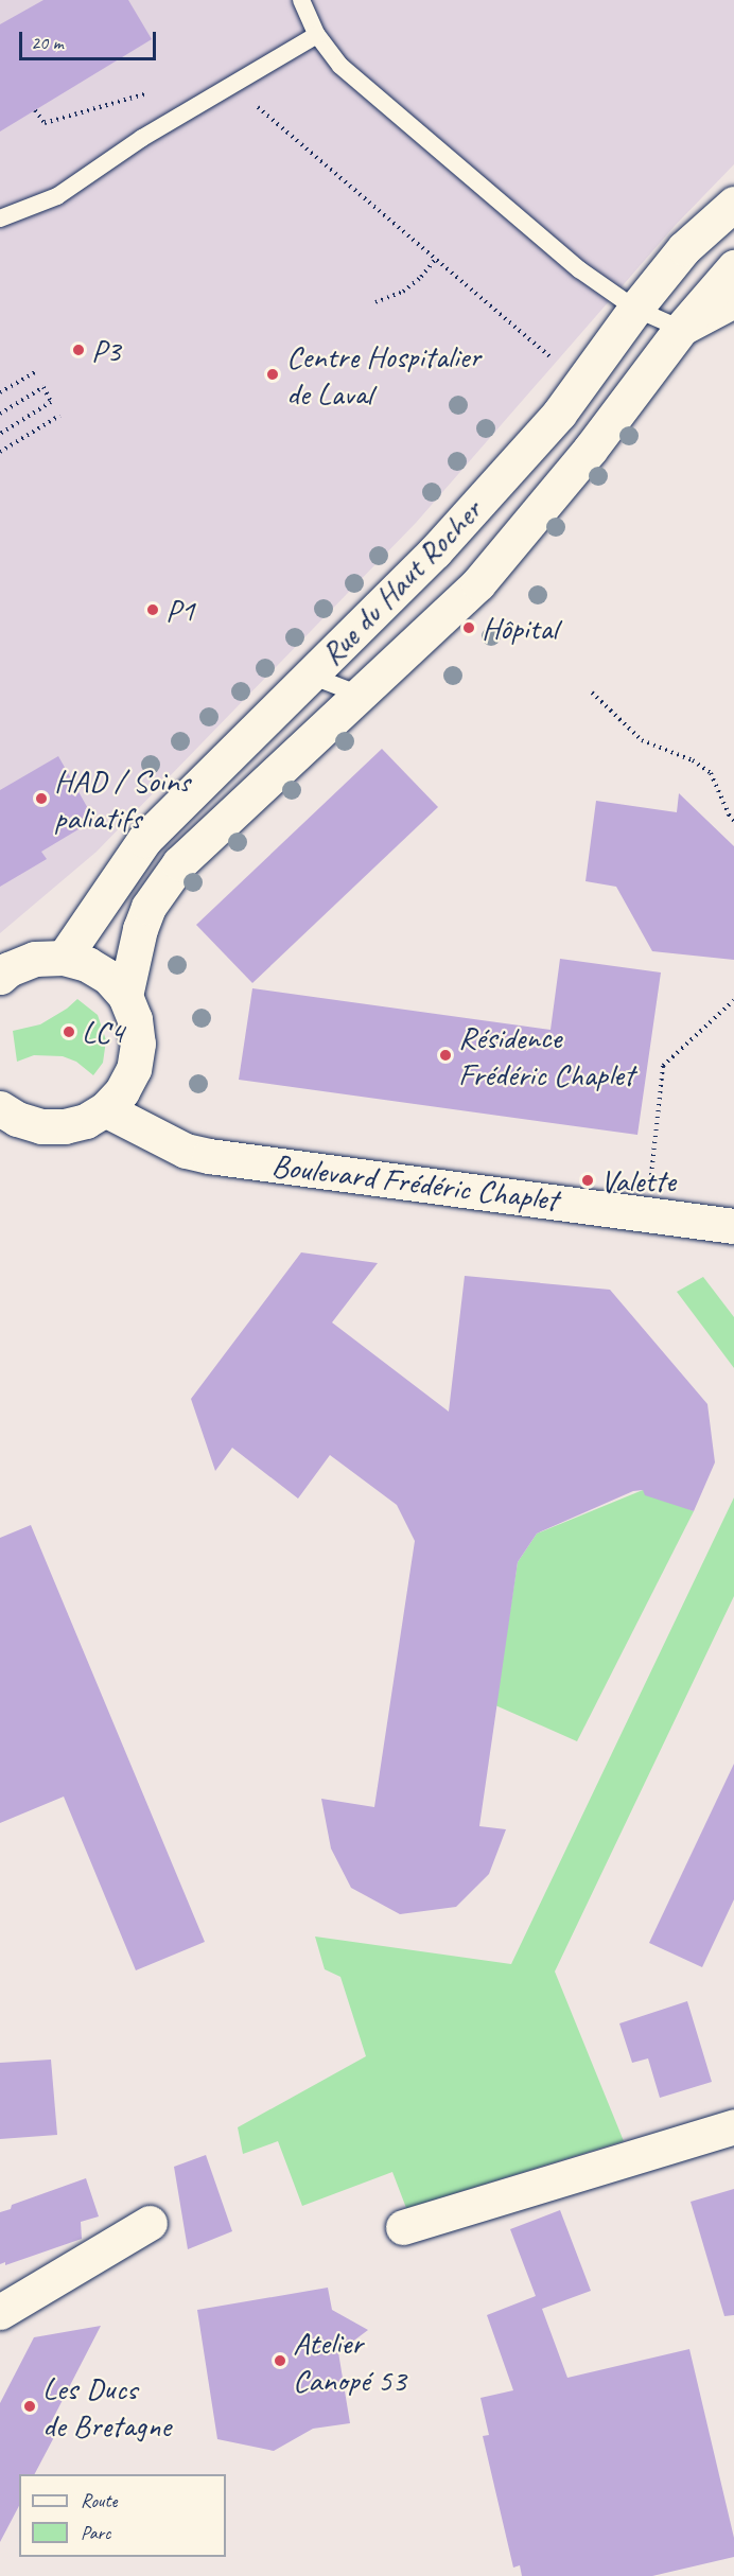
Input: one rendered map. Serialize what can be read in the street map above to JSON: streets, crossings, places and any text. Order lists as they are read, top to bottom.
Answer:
{
  "streets": {
    "street": ["Rue du Haut Rocher", "Boulevard Frédéric Chaplet"]
  },
  "places": [
    "P3",
    "Centre Hospitalier de Laval",
    "P1",
    "Hôpital",
    "HAD / Soins paliatifs",
    "LC4",
    "Résidence Frédéric Chaplet",
    "Valette",
    "Atelier Canopé 53",
    "Les Ducs de Bretagne"
  ],
  "legend": ["Route", "Parc"],
  "scale_bar": "20 m"
}
